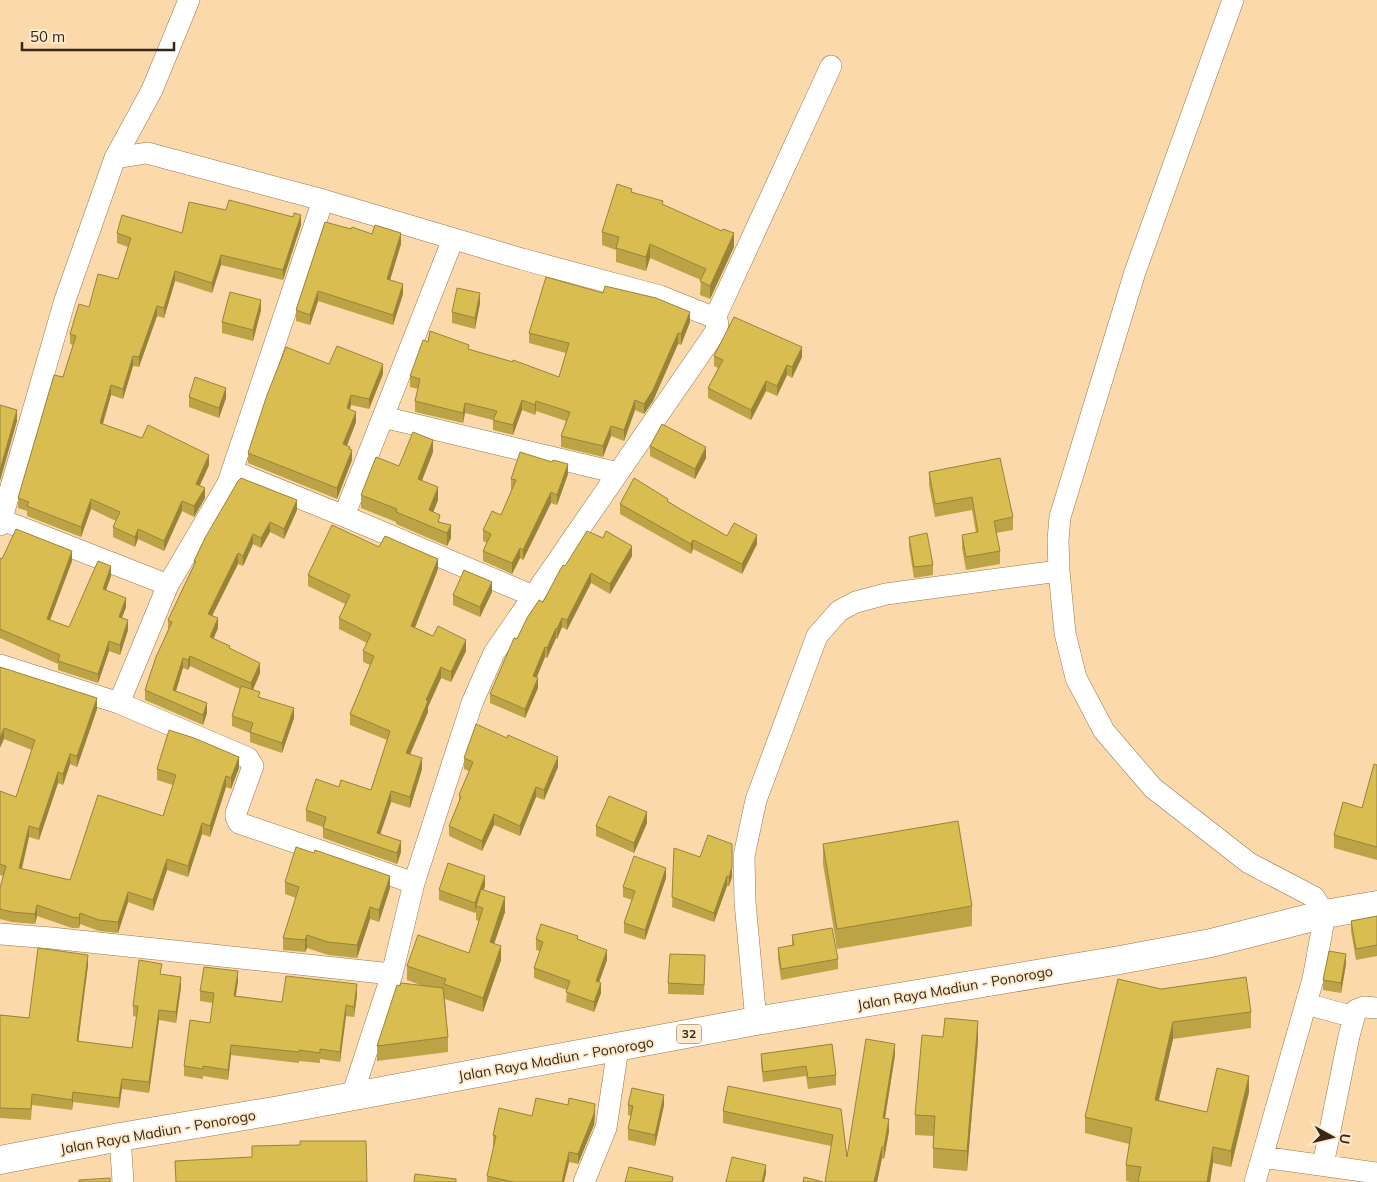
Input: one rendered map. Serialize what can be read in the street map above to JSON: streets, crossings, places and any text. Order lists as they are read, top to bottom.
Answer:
{
  "streets": {
    "highway": ["Jalan Raya Madiun - Ponorogo", "32"]
  },
  "scale_bar": "50 m",
  "north": "right"
}
